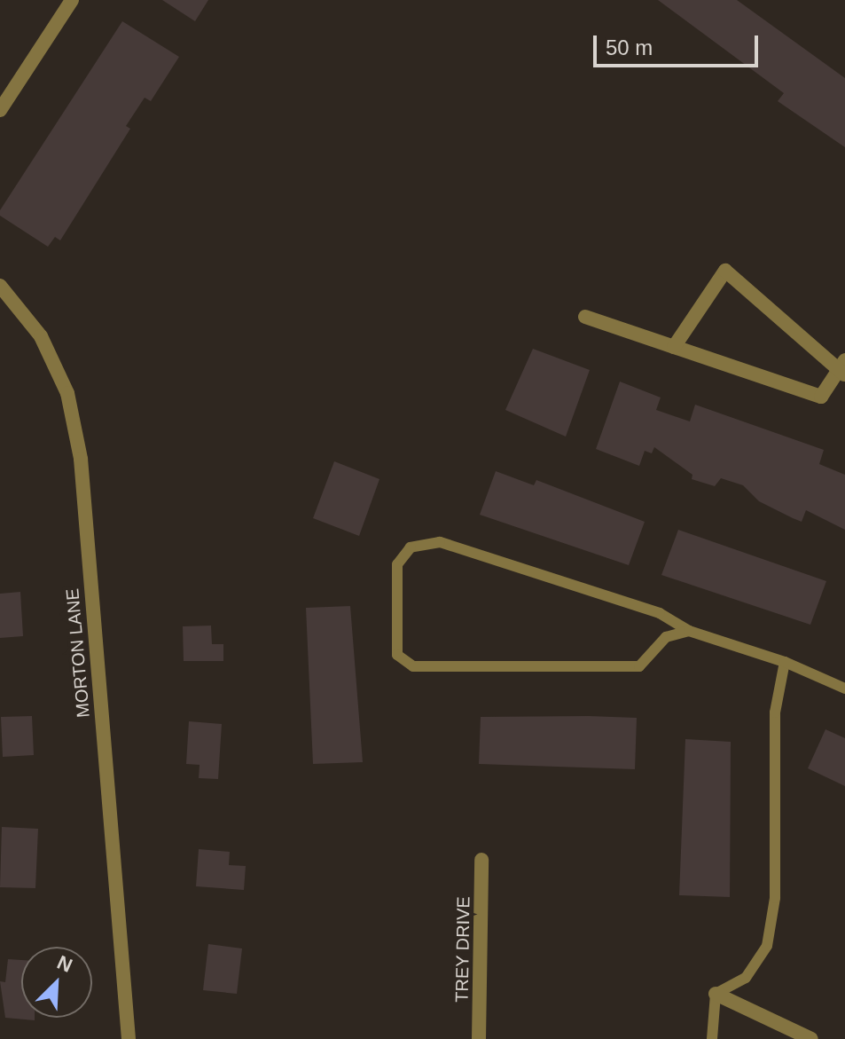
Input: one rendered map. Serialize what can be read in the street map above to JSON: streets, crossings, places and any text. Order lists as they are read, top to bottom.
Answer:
{
  "streets": {
    "street": ["MORTON LANE", "TREY DRIVE"]
  },
  "scale_bar": "50 m",
  "north": "top right"
}
